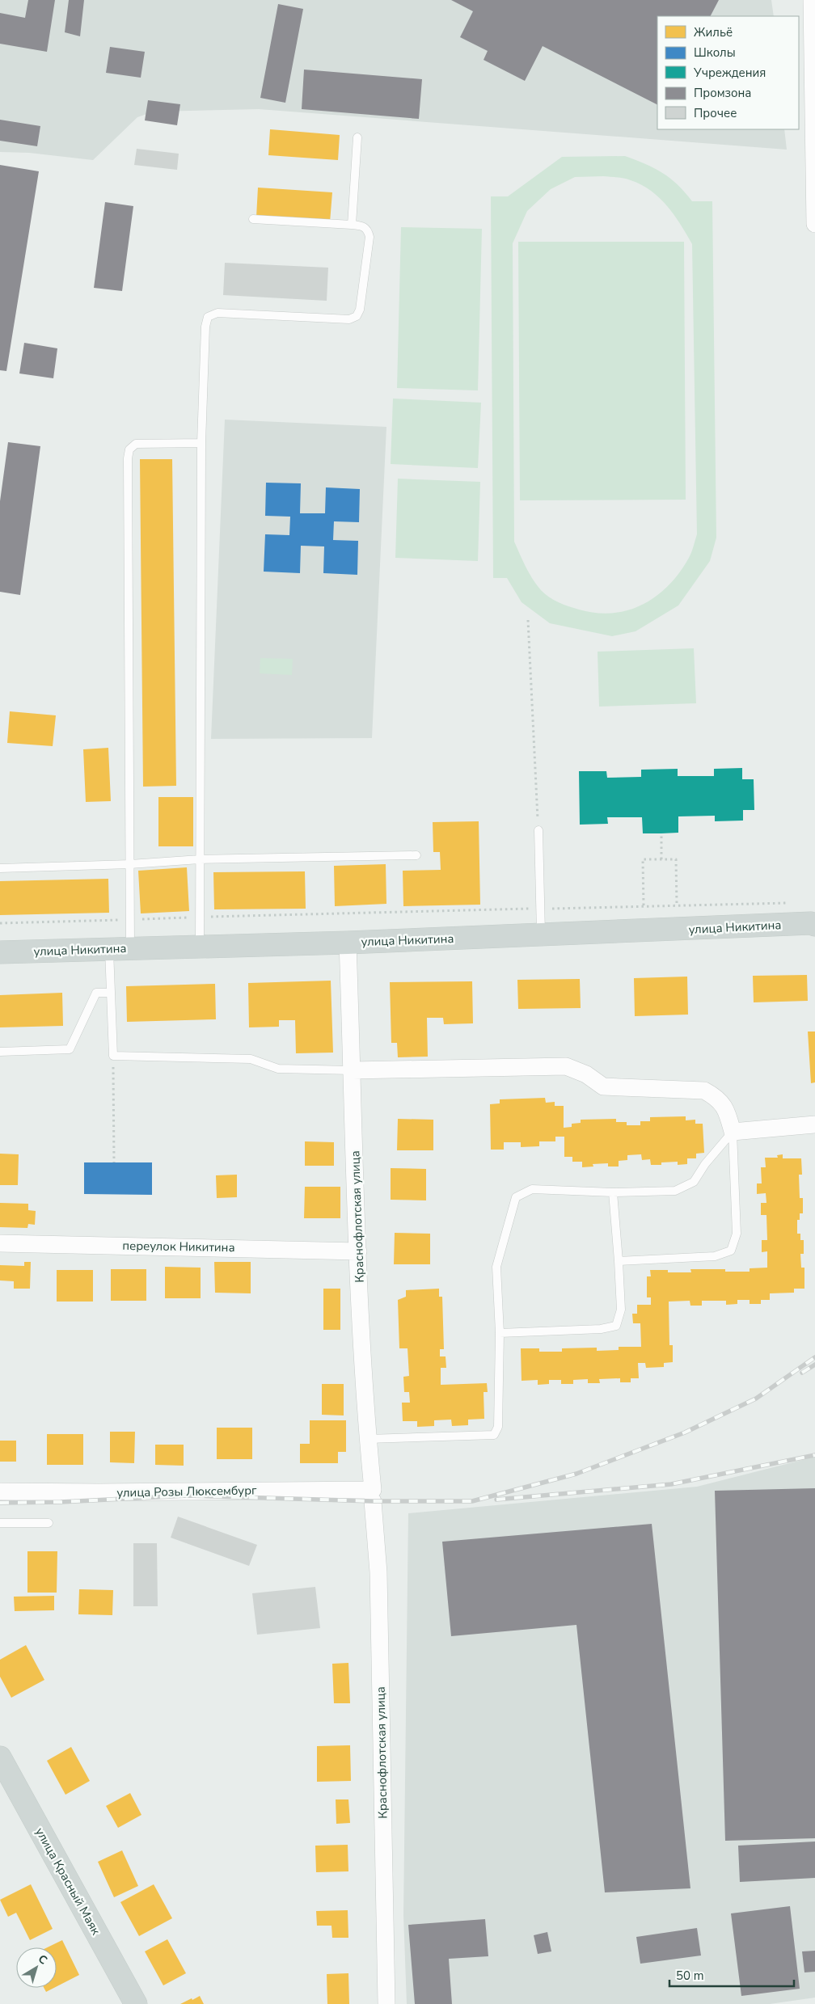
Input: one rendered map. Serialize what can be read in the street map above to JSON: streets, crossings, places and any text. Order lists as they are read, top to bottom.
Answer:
{
  "streets": {
    "main road": ["улица Никитина", "улица Красный Маяк"],
    "street": ["Краснофлотская улица", "переулок Никитина", "улица Розы Люксембург"]
  },
  "crossings": [
    ["улица Никитина", "Краснофлотская улица"],
    ["Краснофлотская улица", "переулок Никитина"],
    ["Краснофлотская улица", "улица Розы Люксембург"]
  ],
  "legend": [
    "Жильё",
    "Школы",
    "Учреждения",
    "Промзона",
    "Прочее"
  ],
  "scale_bar": "50 m",
  "north": "top right"
}
